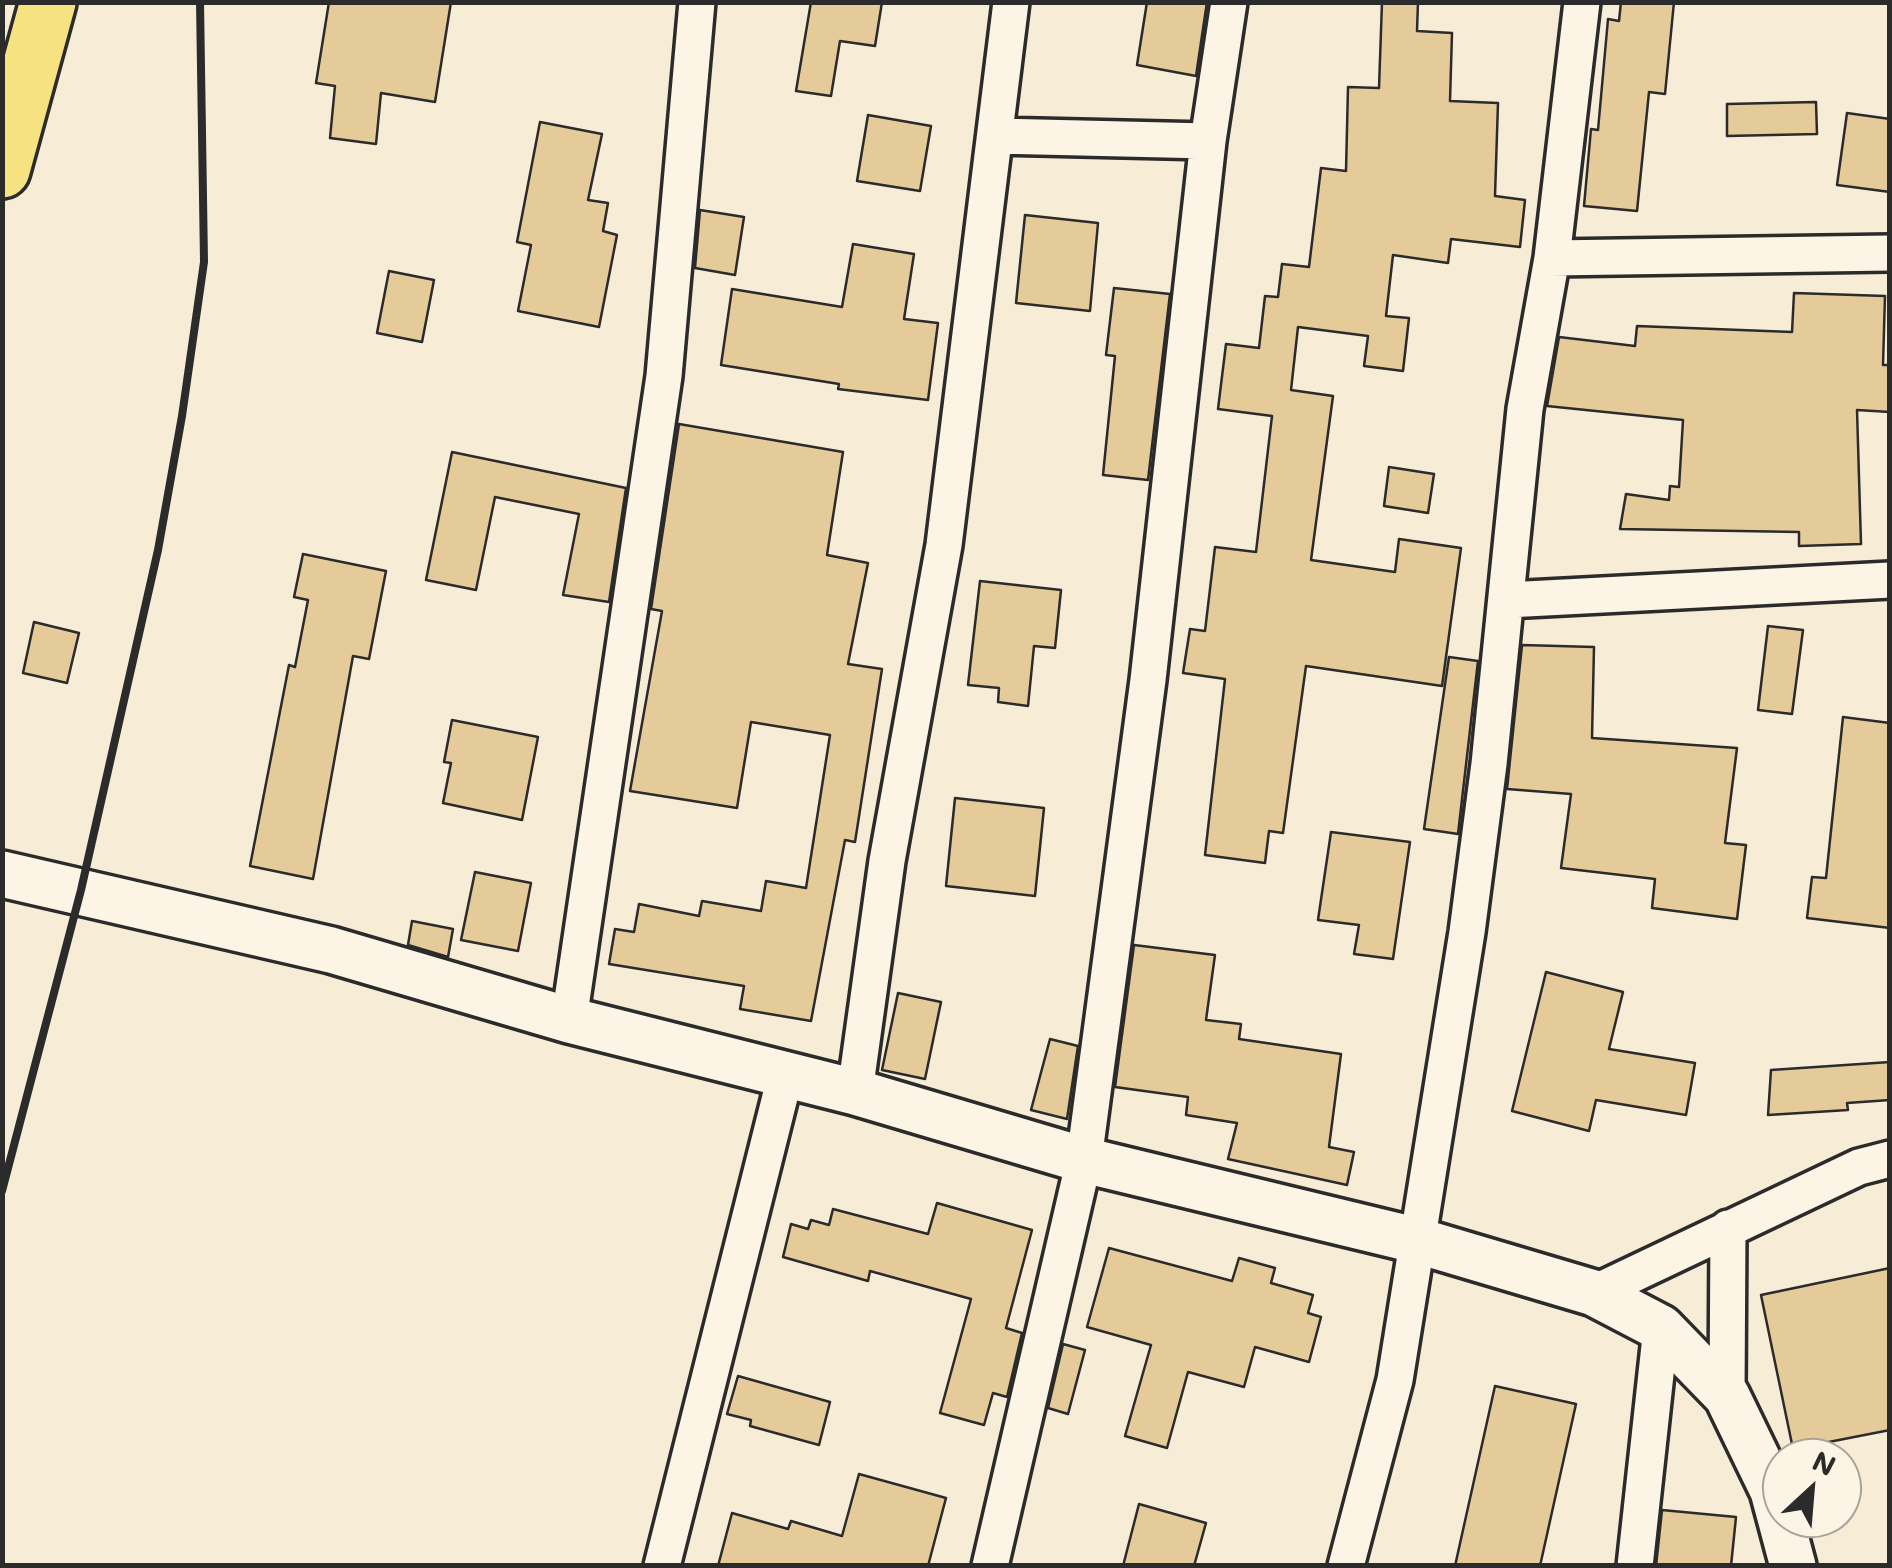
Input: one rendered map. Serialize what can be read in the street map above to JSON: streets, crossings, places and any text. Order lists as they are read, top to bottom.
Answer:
{
  "north": "top right"
}
